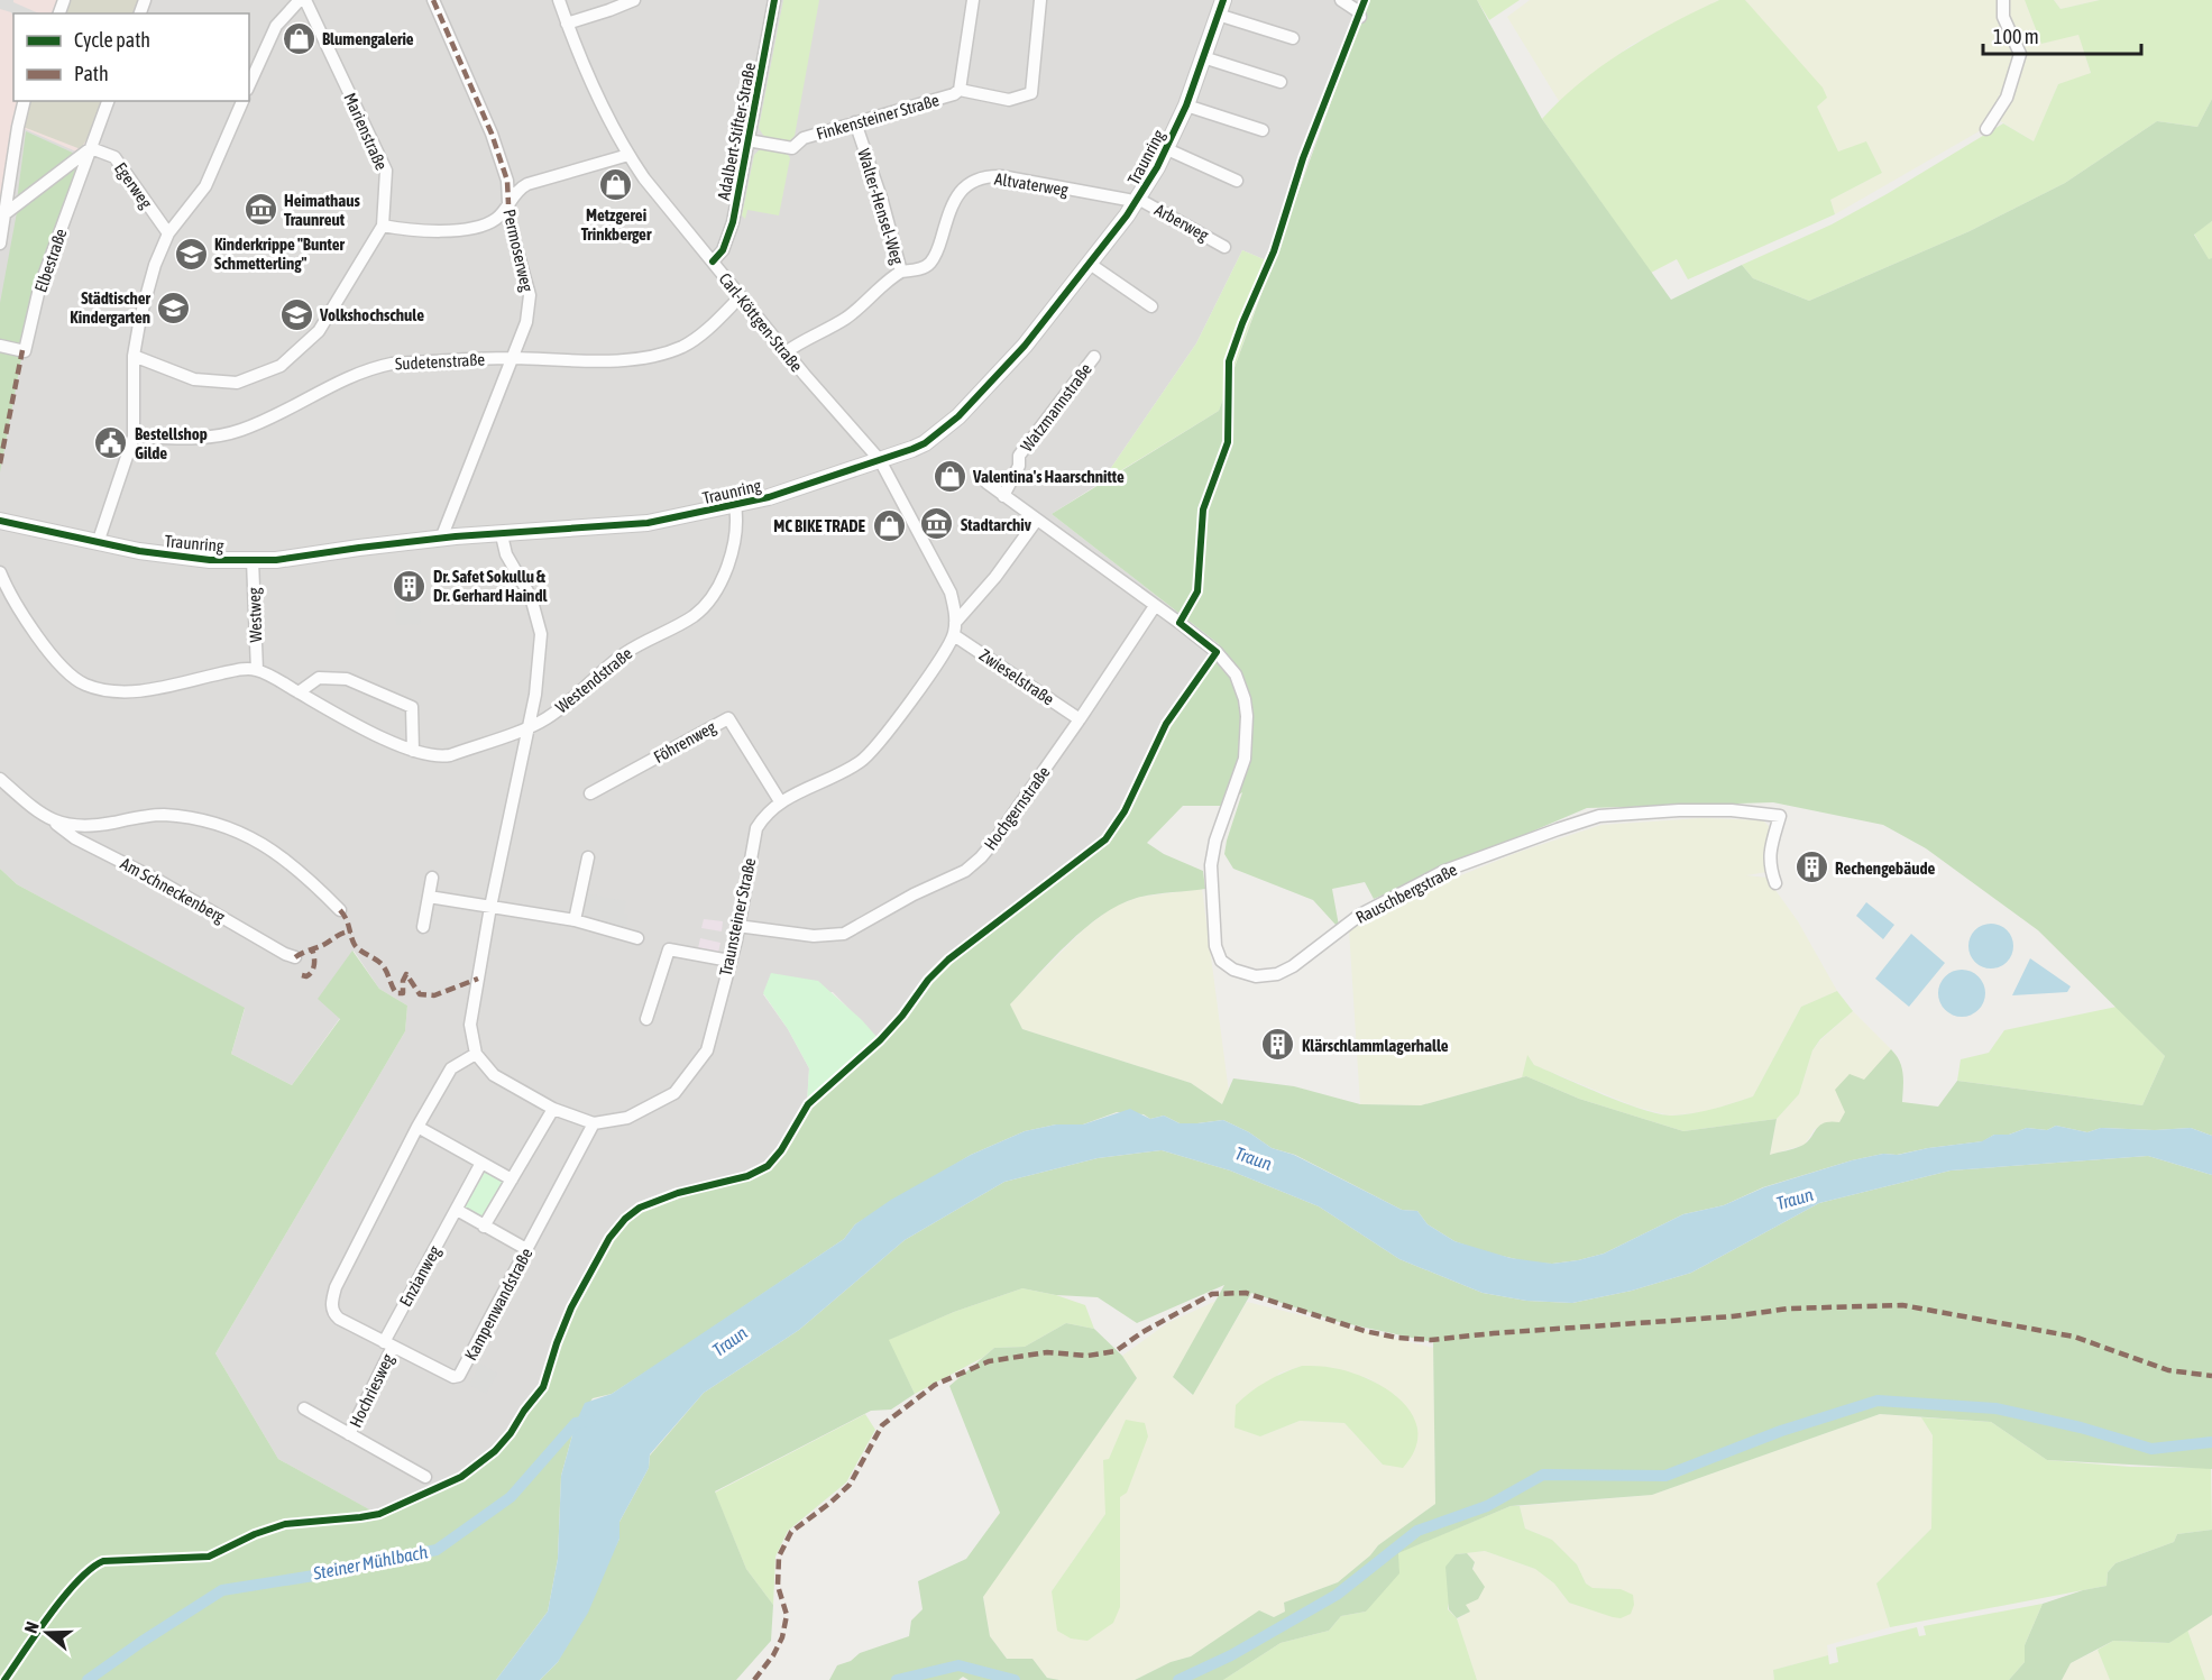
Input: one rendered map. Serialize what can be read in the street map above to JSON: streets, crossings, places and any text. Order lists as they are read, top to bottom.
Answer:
{
  "streets": {
    "street": [
      "Finkensteiner Straße",
      "Marienstraße",
      "Adalbert-Stifter-Straße",
      "Traunring",
      "Altvaterweg",
      "Egerweg",
      "Walter-Hensel-Weg",
      "Arberweg",
      "Permoserweg",
      "Elbestraße",
      "Carl-Köttgen-Straße",
      "Sudetenstraße",
      "Watzmannstraße",
      "Westweg",
      "Zwieselstraße",
      "Westendstraße",
      "Föhrenweg",
      "Hochgernstraße",
      "Am Schneckenberg",
      "Rauschbergstraße",
      "Traunsteiner Straße",
      "Enzianweg",
      "Kampenwandstraße",
      "Hochriesweg"
    ]
  },
  "crossings": [
    ["Finkensteiner Straße", "Adalbert-Stifter-Straße"],
    ["Finkensteiner Straße", "Walter-Hensel-Weg"],
    ["Adalbert-Stifter-Straße", "Carl-Köttgen-Straße"],
    ["Traunring", "Altvaterweg"],
    ["Traunring", "Arberweg"],
    ["Traunring", "Permoserweg"],
    ["Traunring", "Carl-Köttgen-Straße"],
    ["Traunring", "Westweg"],
    ["Traunring", "Westendstraße"],
    ["Altvaterweg", "Walter-Hensel-Weg"],
    ["Altvaterweg", "Arberweg"],
    ["Egerweg", "Elbestraße"],
    ["Walter-Hensel-Weg", "Carl-Köttgen-Straße"],
    ["Permoserweg", "Sudetenstraße"],
    ["Carl-Köttgen-Straße", "Sudetenstraße"],
    ["Watzmannstraße", "Rauschbergstraße"],
    ["Westweg", "Westendstraße"],
    ["Zwieselstraße", "Hochgernstraße"],
    ["Zwieselstraße", "Traunsteiner Straße"],
    ["Föhrenweg", "Traunsteiner Straße"],
    ["Hochgernstraße", "Rauschbergstraße"],
    ["Hochgernstraße", "Traunsteiner Straße"],
    ["Rauschbergstraße", "Traunsteiner Straße"],
    ["Traunsteiner Straße", "Kampenwandstraße"],
    ["Enzianweg", "Kampenwandstraße"],
    ["Enzianweg", "Hochriesweg"],
    ["Kampenwandstraße", "Hochriesweg"]
  ],
  "water": ["Traun", "Steiner Mühlbach"],
  "places": {
    "shop": [
      "Blumengalerie",
      "Metzgerei Trinkberger",
      "Valentina's Haarschnitte",
      "MC BIKE TRADE"
    ],
    "museum": ["Heimathaus Traunreut", "Stadtarchiv"],
    "school or university": ["Kinderkrippe \"Bunter Schmetterling\"", "Städtischer Kindergarten", "Volkshochschule"],
    "public building": ["Bestellshop Gilde"],
    "building": ["Dr. Safet Sokullu & Dr. Gerhard Haindl", "Rechengebäude", "Klärschlammlagerhalle"]
  },
  "legend": ["Cycle path", "Path"],
  "scale_bar": "100 m",
  "north": "left"
}
